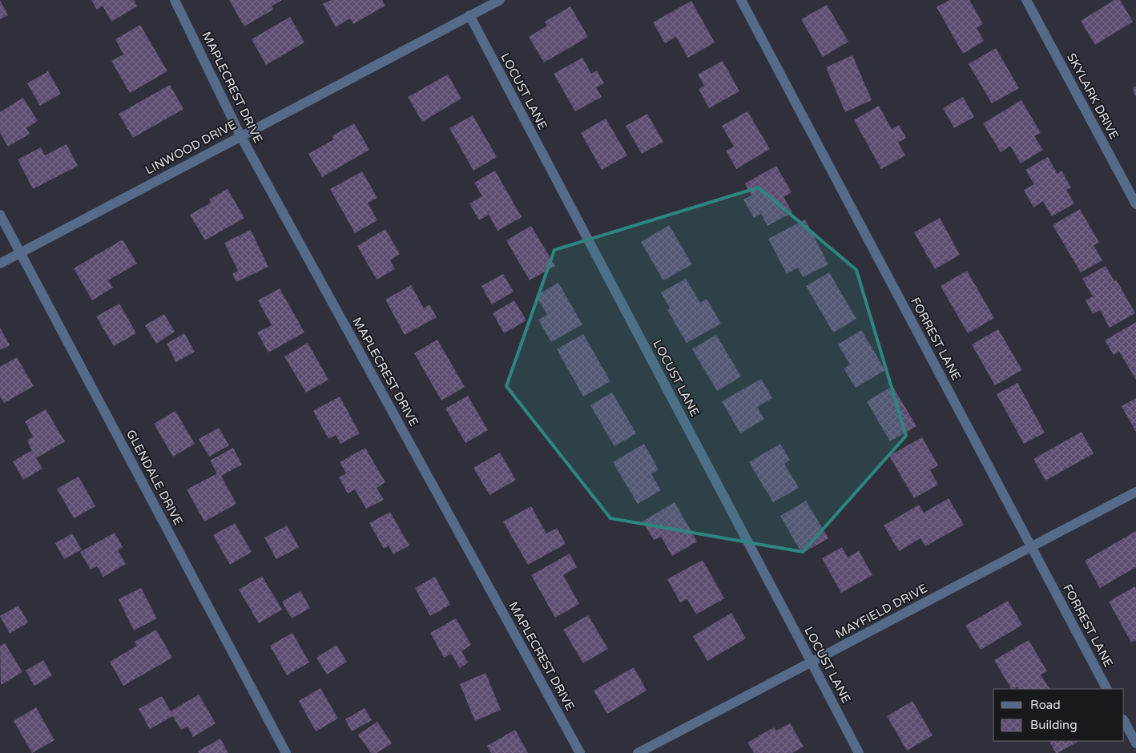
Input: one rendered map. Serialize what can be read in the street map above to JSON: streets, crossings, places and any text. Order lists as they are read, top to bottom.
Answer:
{
  "streets": {
    "street": [
      "MAPLECREST DRIVE",
      "LOCUST LANE",
      "SKYLARK DRIVE",
      "LINWOOD DRIVE",
      "FORREST LANE",
      "GLENDALE DRIVE",
      "MAYFIELD DRIVE"
    ]
  },
  "crossings": [
    ["MAPLECREST DRIVE", "LINWOOD DRIVE"],
    ["LOCUST LANE", "LINWOOD DRIVE"],
    ["LOCUST LANE", "MAYFIELD DRIVE"],
    ["LINWOOD DRIVE", "GLENDALE DRIVE"],
    ["FORREST LANE", "MAYFIELD DRIVE"]
  ],
  "legend": ["Road", "Building"]
}
